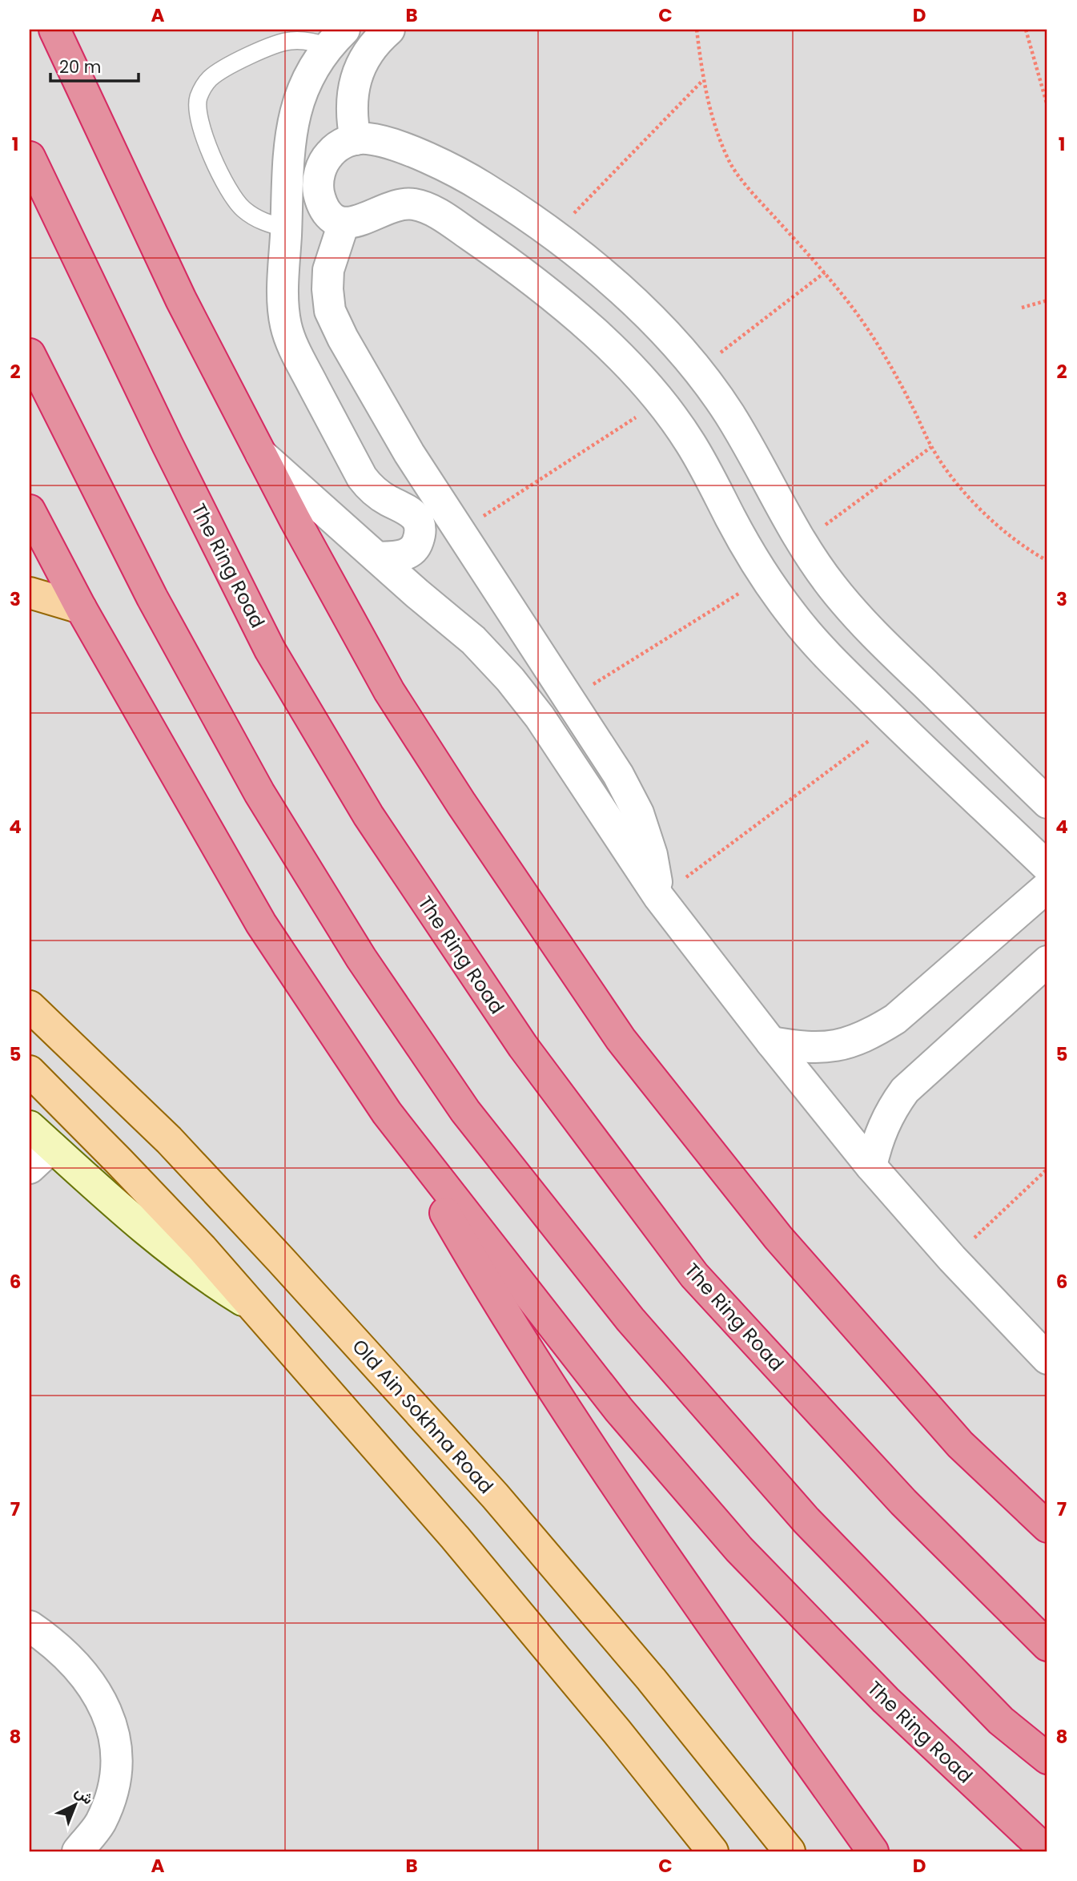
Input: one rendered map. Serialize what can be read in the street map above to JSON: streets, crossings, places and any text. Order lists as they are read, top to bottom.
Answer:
{
  "streets": {
    "highway": ["The Ring Road"],
    "main road": ["Old Ain Sokhna Road"]
  },
  "scale_bar": "20 m",
  "north": "top right",
  "grid": {
    "columns": [
      "A",
      "B",
      "C",
      "D"
    ],
    "rows": [
      "1",
      "2",
      "3",
      "4",
      "5",
      "6",
      "7",
      "8"
    ]
  }
}
